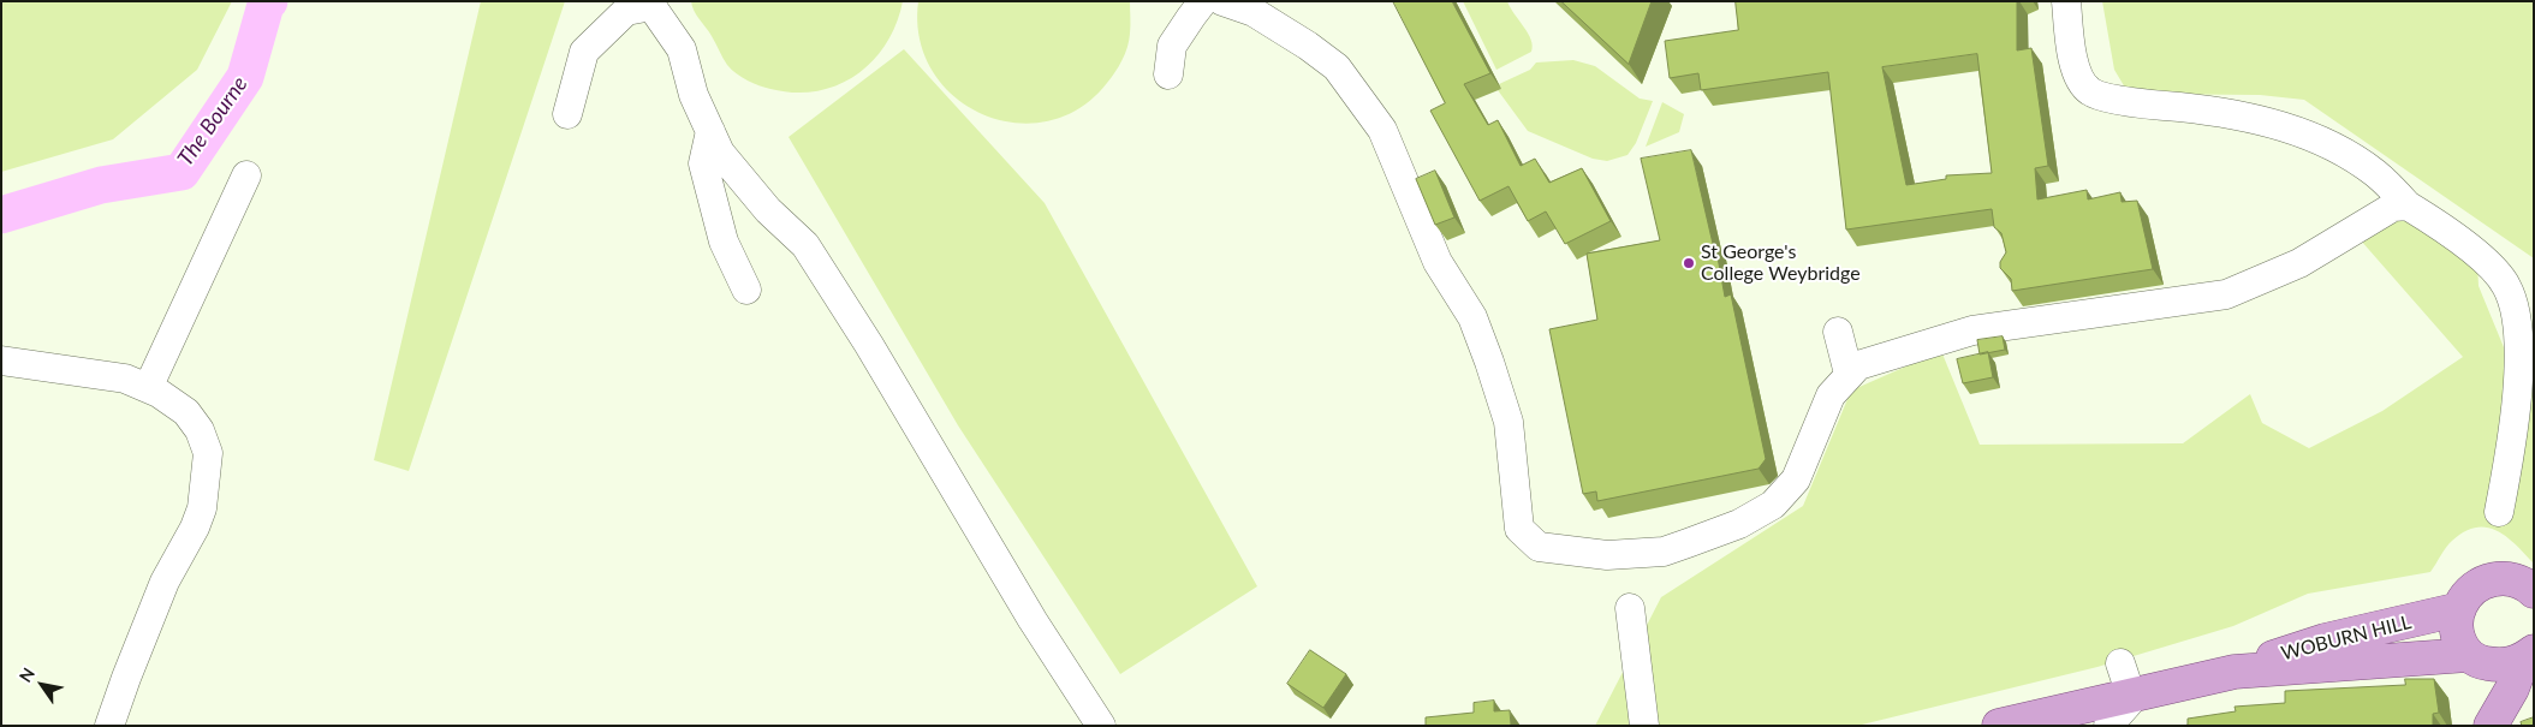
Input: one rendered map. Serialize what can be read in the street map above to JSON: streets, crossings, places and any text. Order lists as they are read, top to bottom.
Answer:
{
  "streets": {
    "main road": ["WOBURN HILL"]
  },
  "water": ["The Bourne"],
  "places": ["St George's College Weybridge"],
  "north": "top left"
}
